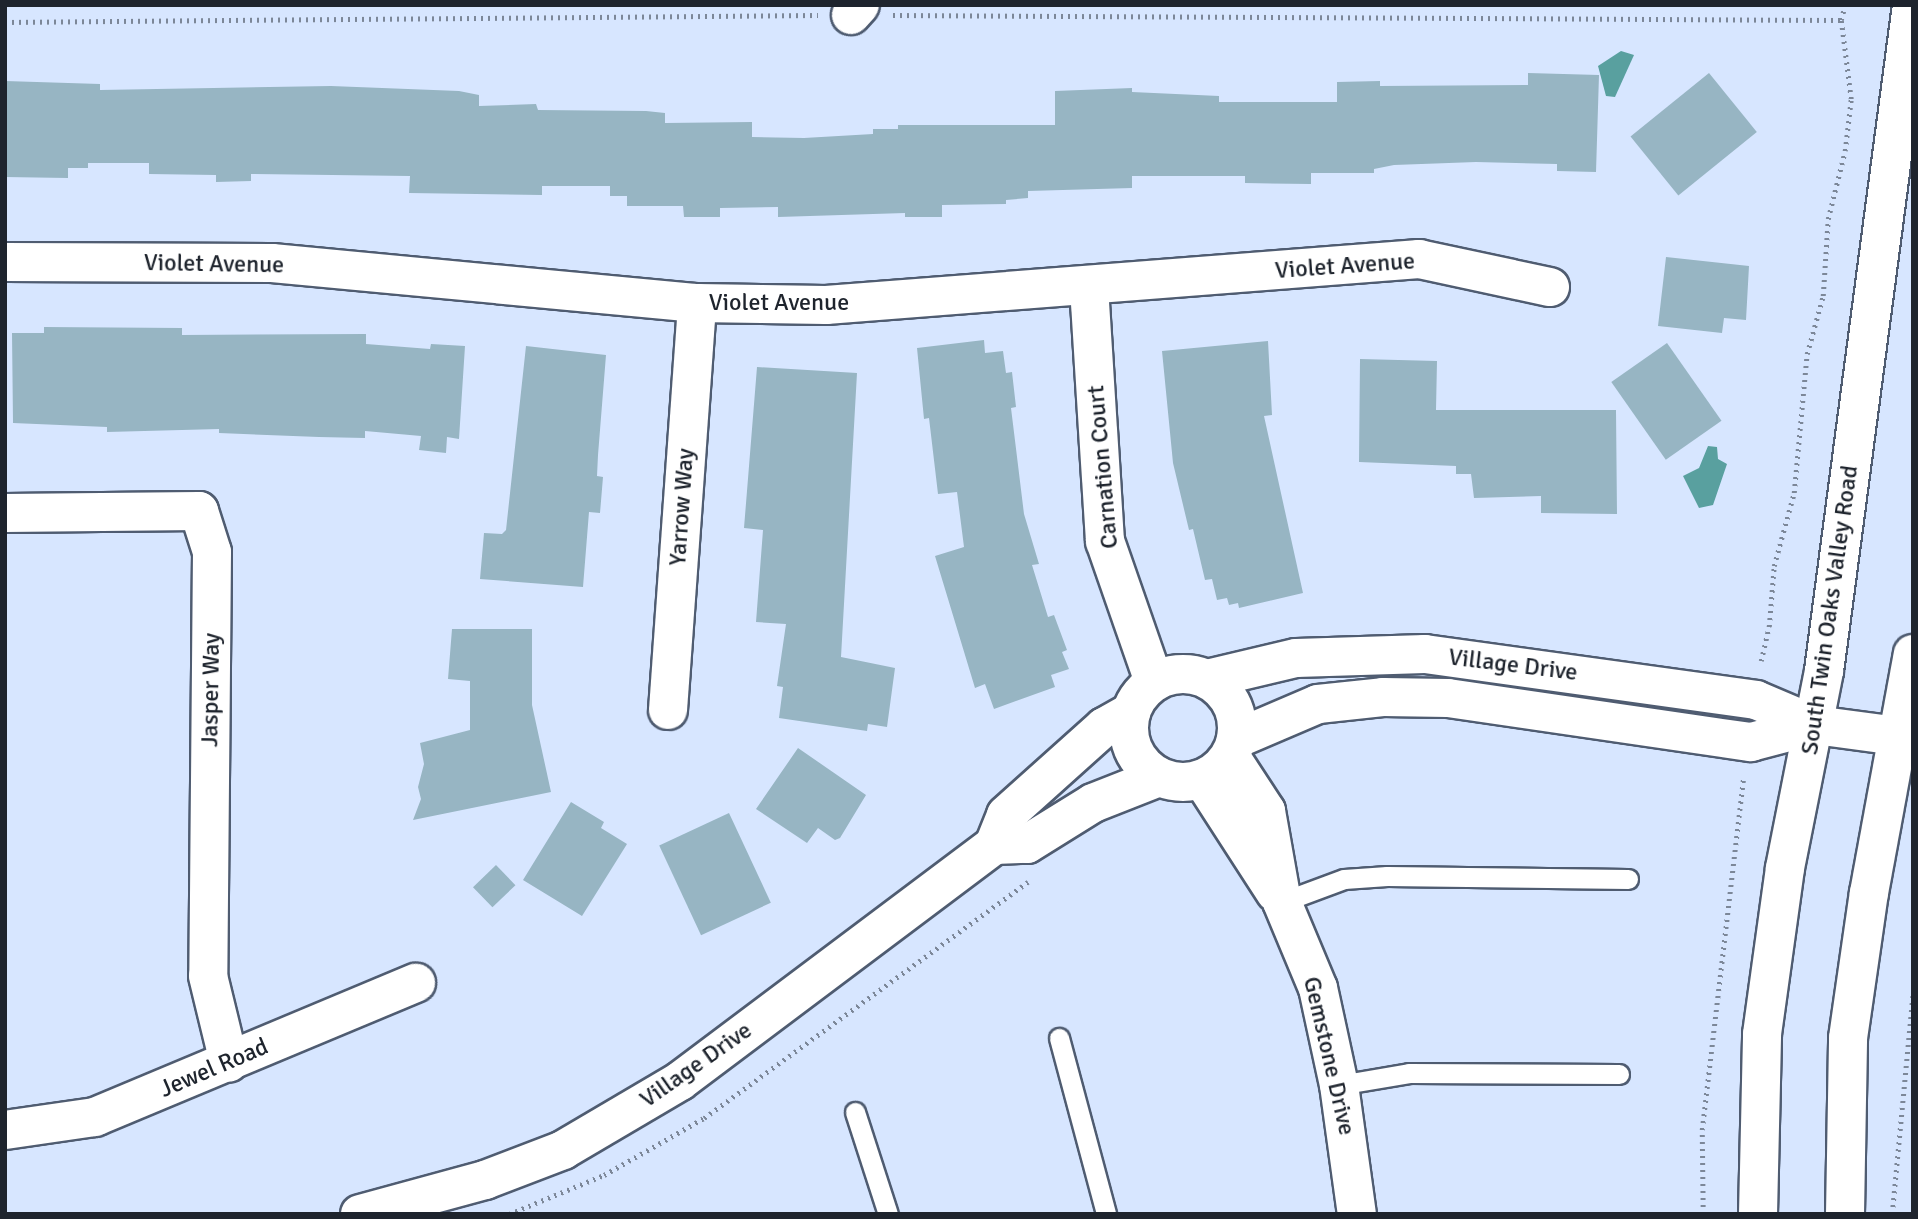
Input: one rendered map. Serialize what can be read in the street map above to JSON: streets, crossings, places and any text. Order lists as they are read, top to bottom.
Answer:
{
  "streets": {
    "street": [
      "Violet Avenue",
      "Carnation Court",
      "Yarrow Way",
      "South Twin Oaks Valley Road",
      "Village Drive",
      "Jasper Way",
      "Gemstone Drive",
      "Jewel Road"
    ]
  },
  "crossings": [
    ["Violet Avenue", "Carnation Court"],
    ["Violet Avenue", "Yarrow Way"],
    ["Carnation Court", "Village Drive"],
    ["Carnation Court", "Gemstone Drive"],
    ["South Twin Oaks Valley Road", "Village Drive"],
    ["Village Drive", "Gemstone Drive"],
    ["Jasper Way", "Jewel Road"]
  ]
}
